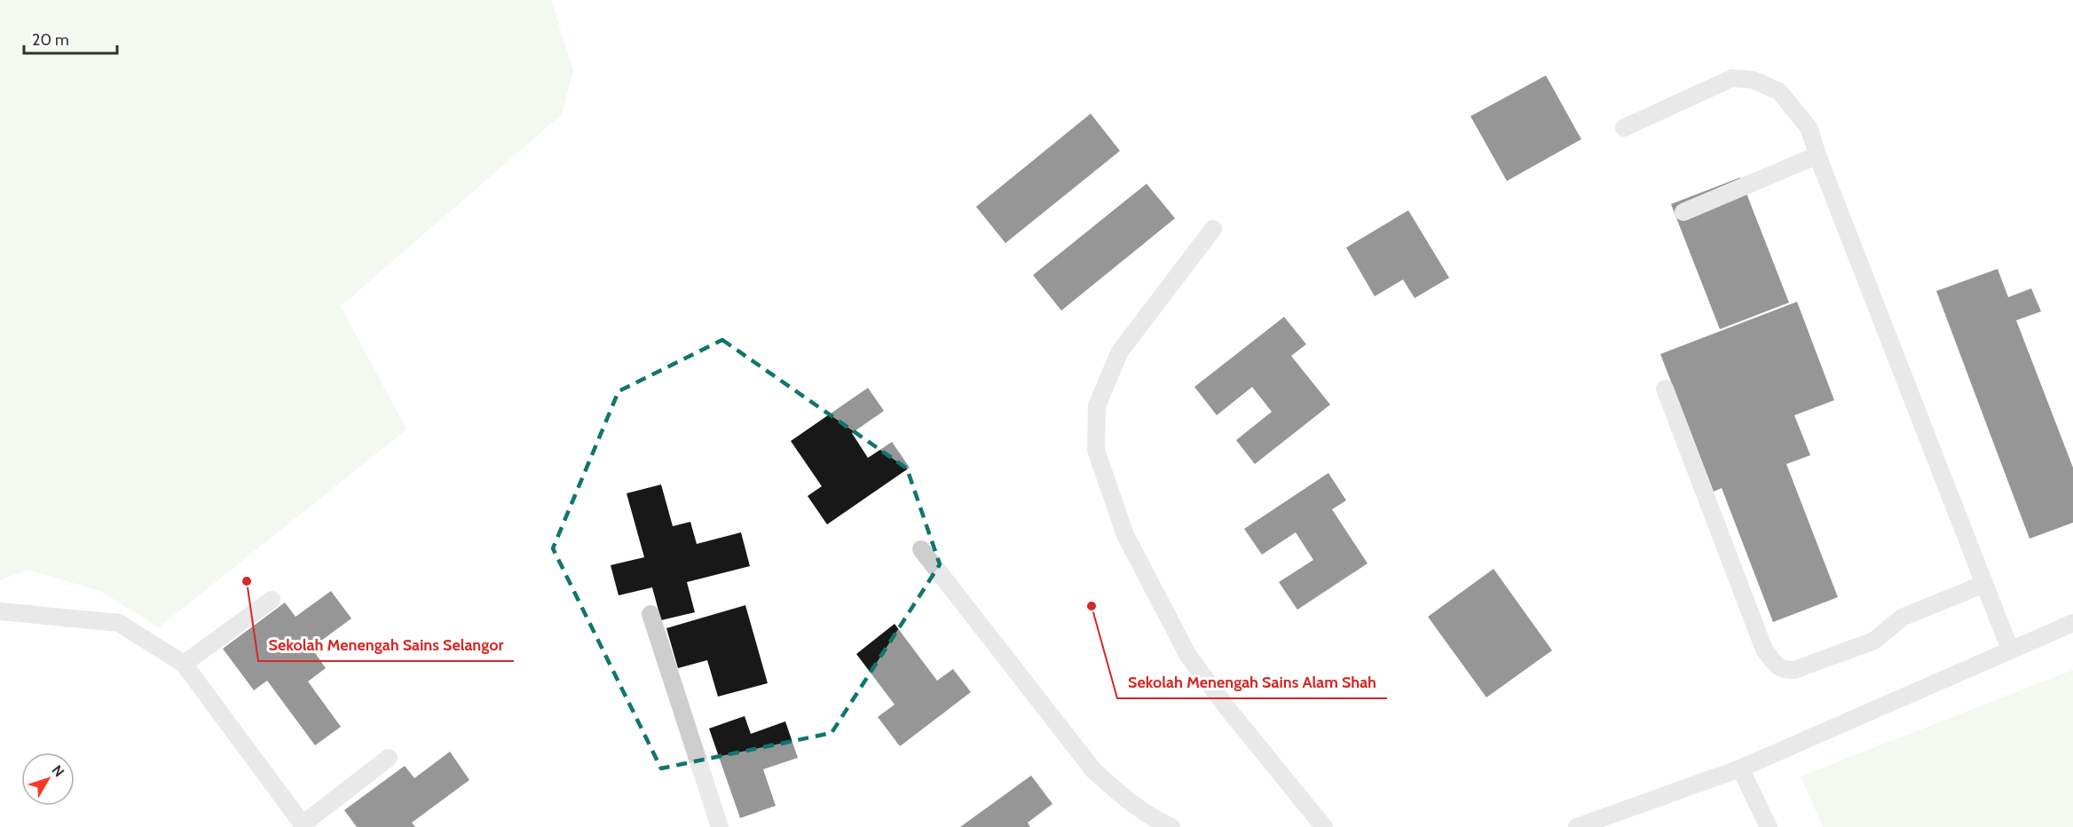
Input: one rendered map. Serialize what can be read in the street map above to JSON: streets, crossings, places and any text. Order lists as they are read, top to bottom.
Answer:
{
  "places": ["Sekolah Menengah Sains Selangor", "Sekolah Menengah Sains Alam Shah"],
  "scale_bar": "20 m",
  "north": "top right"
}
